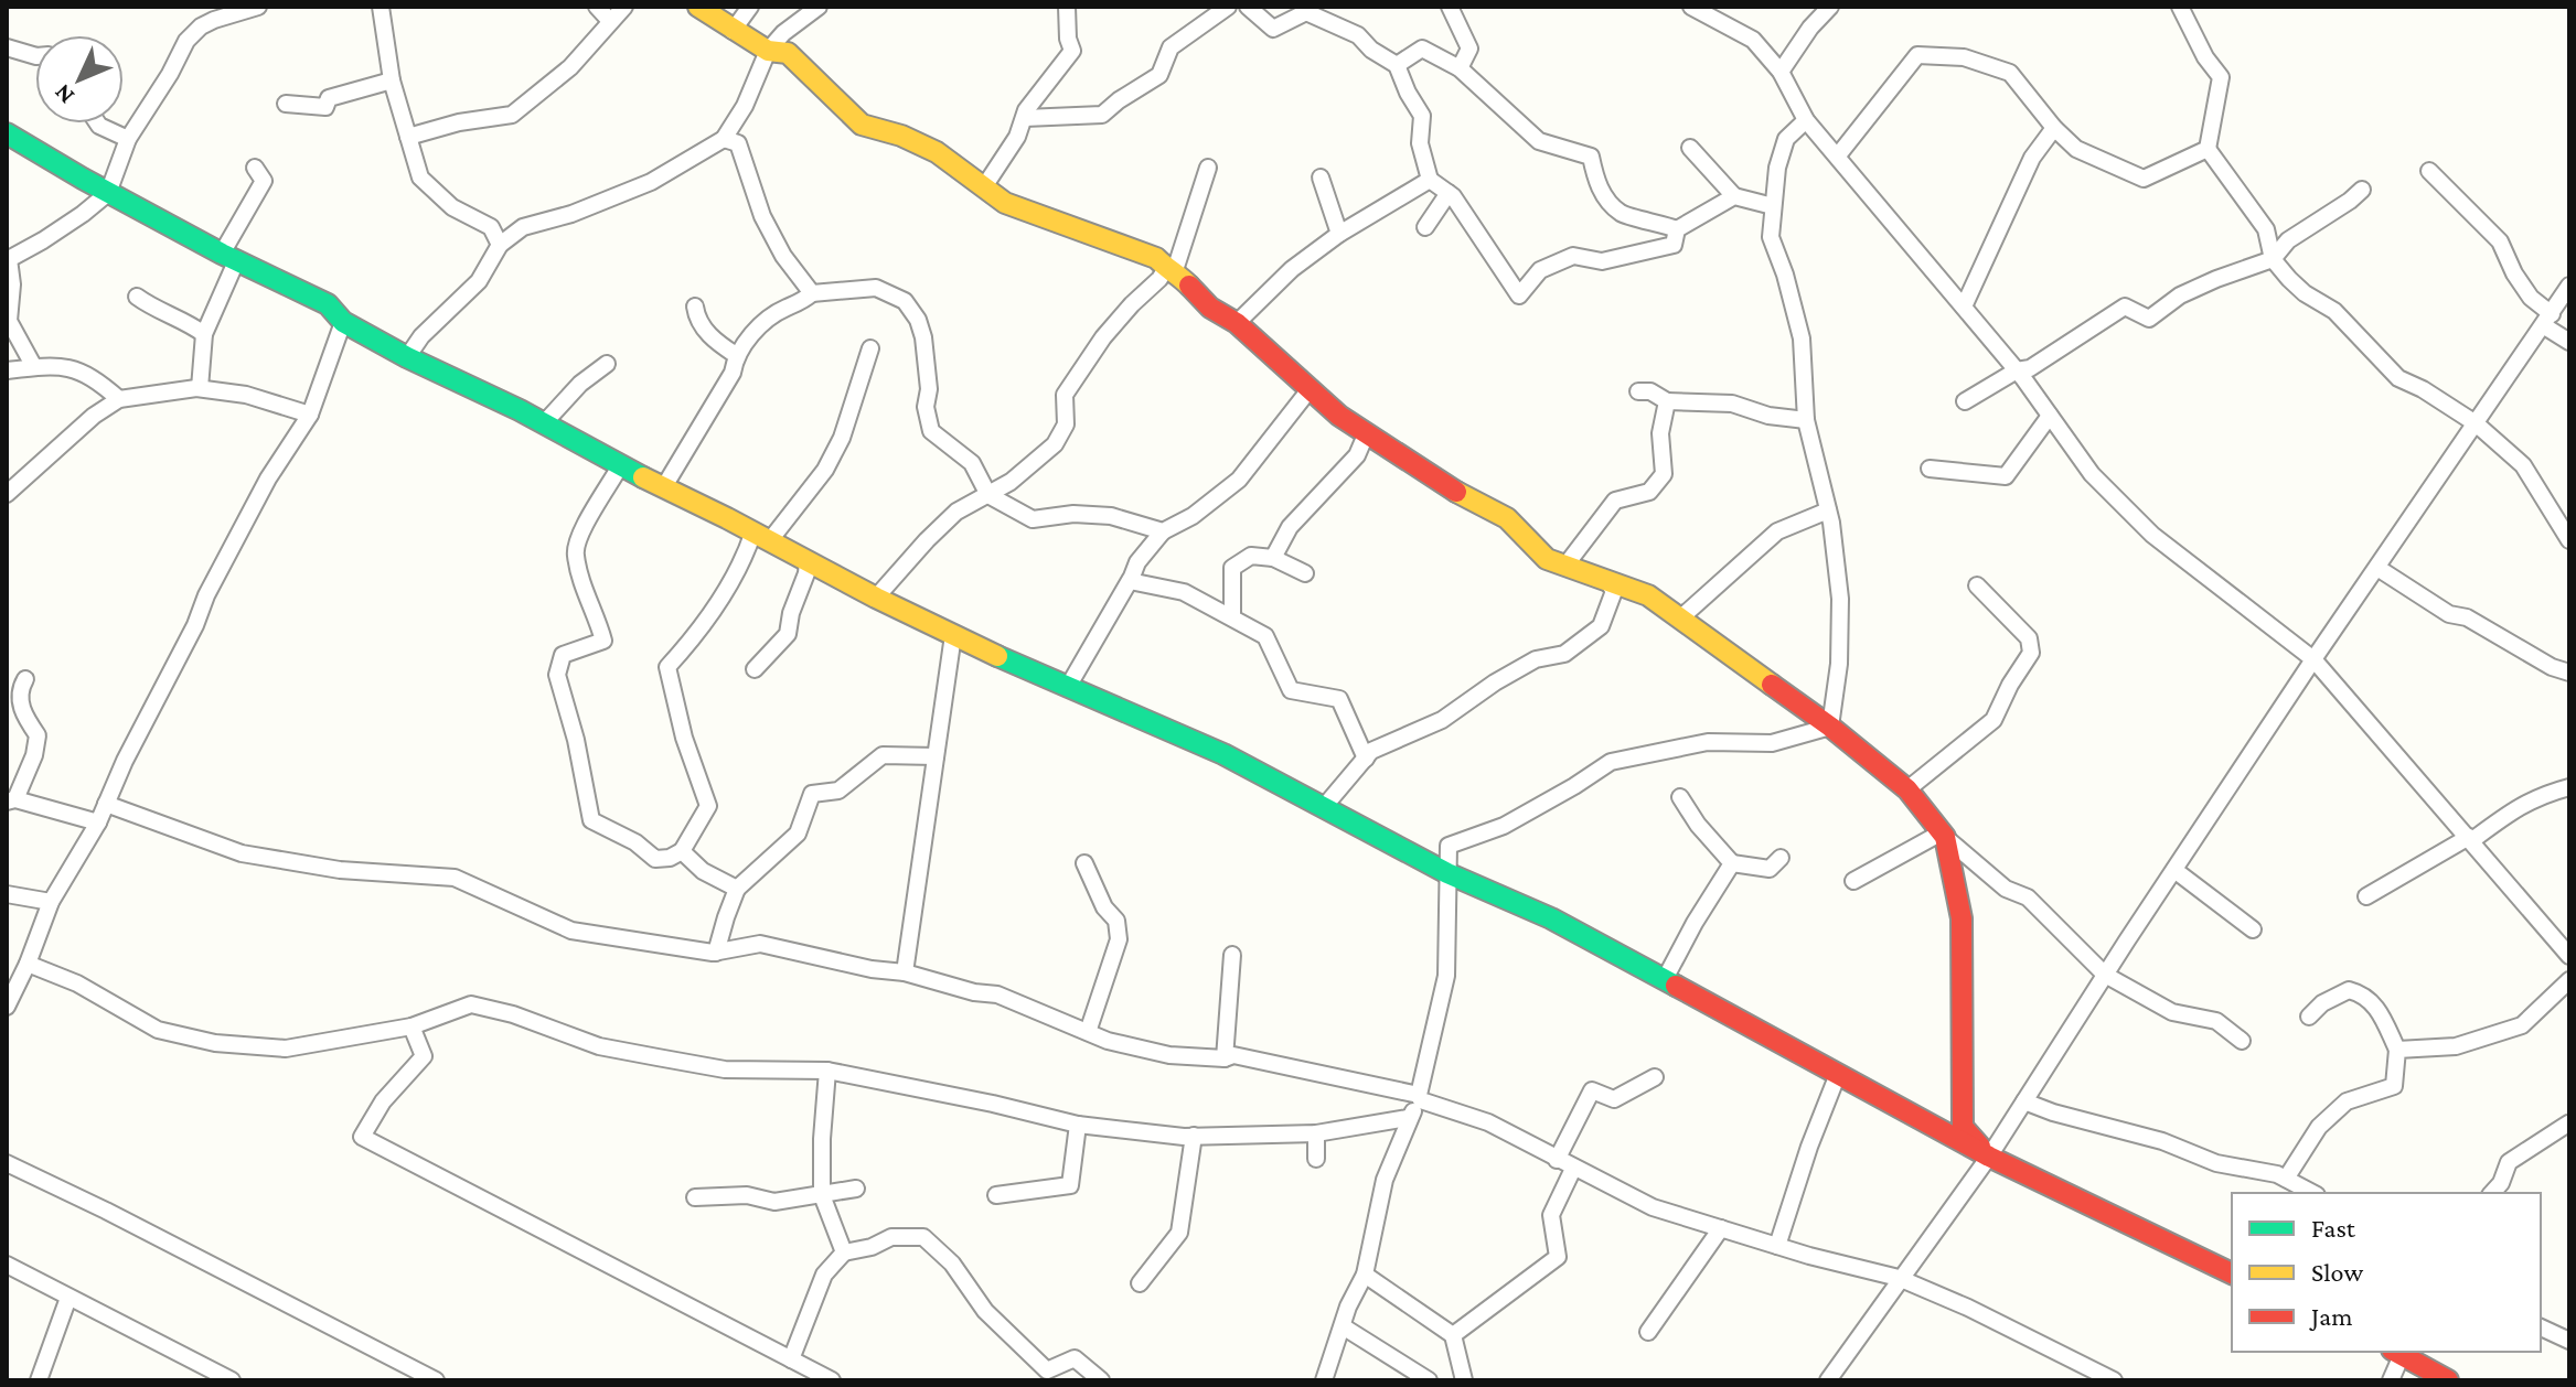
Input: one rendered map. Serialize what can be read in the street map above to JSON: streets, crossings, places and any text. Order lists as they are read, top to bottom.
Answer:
{
  "legend": ["Fast", "Slow", "Jam"],
  "north": "bottom left"
}
